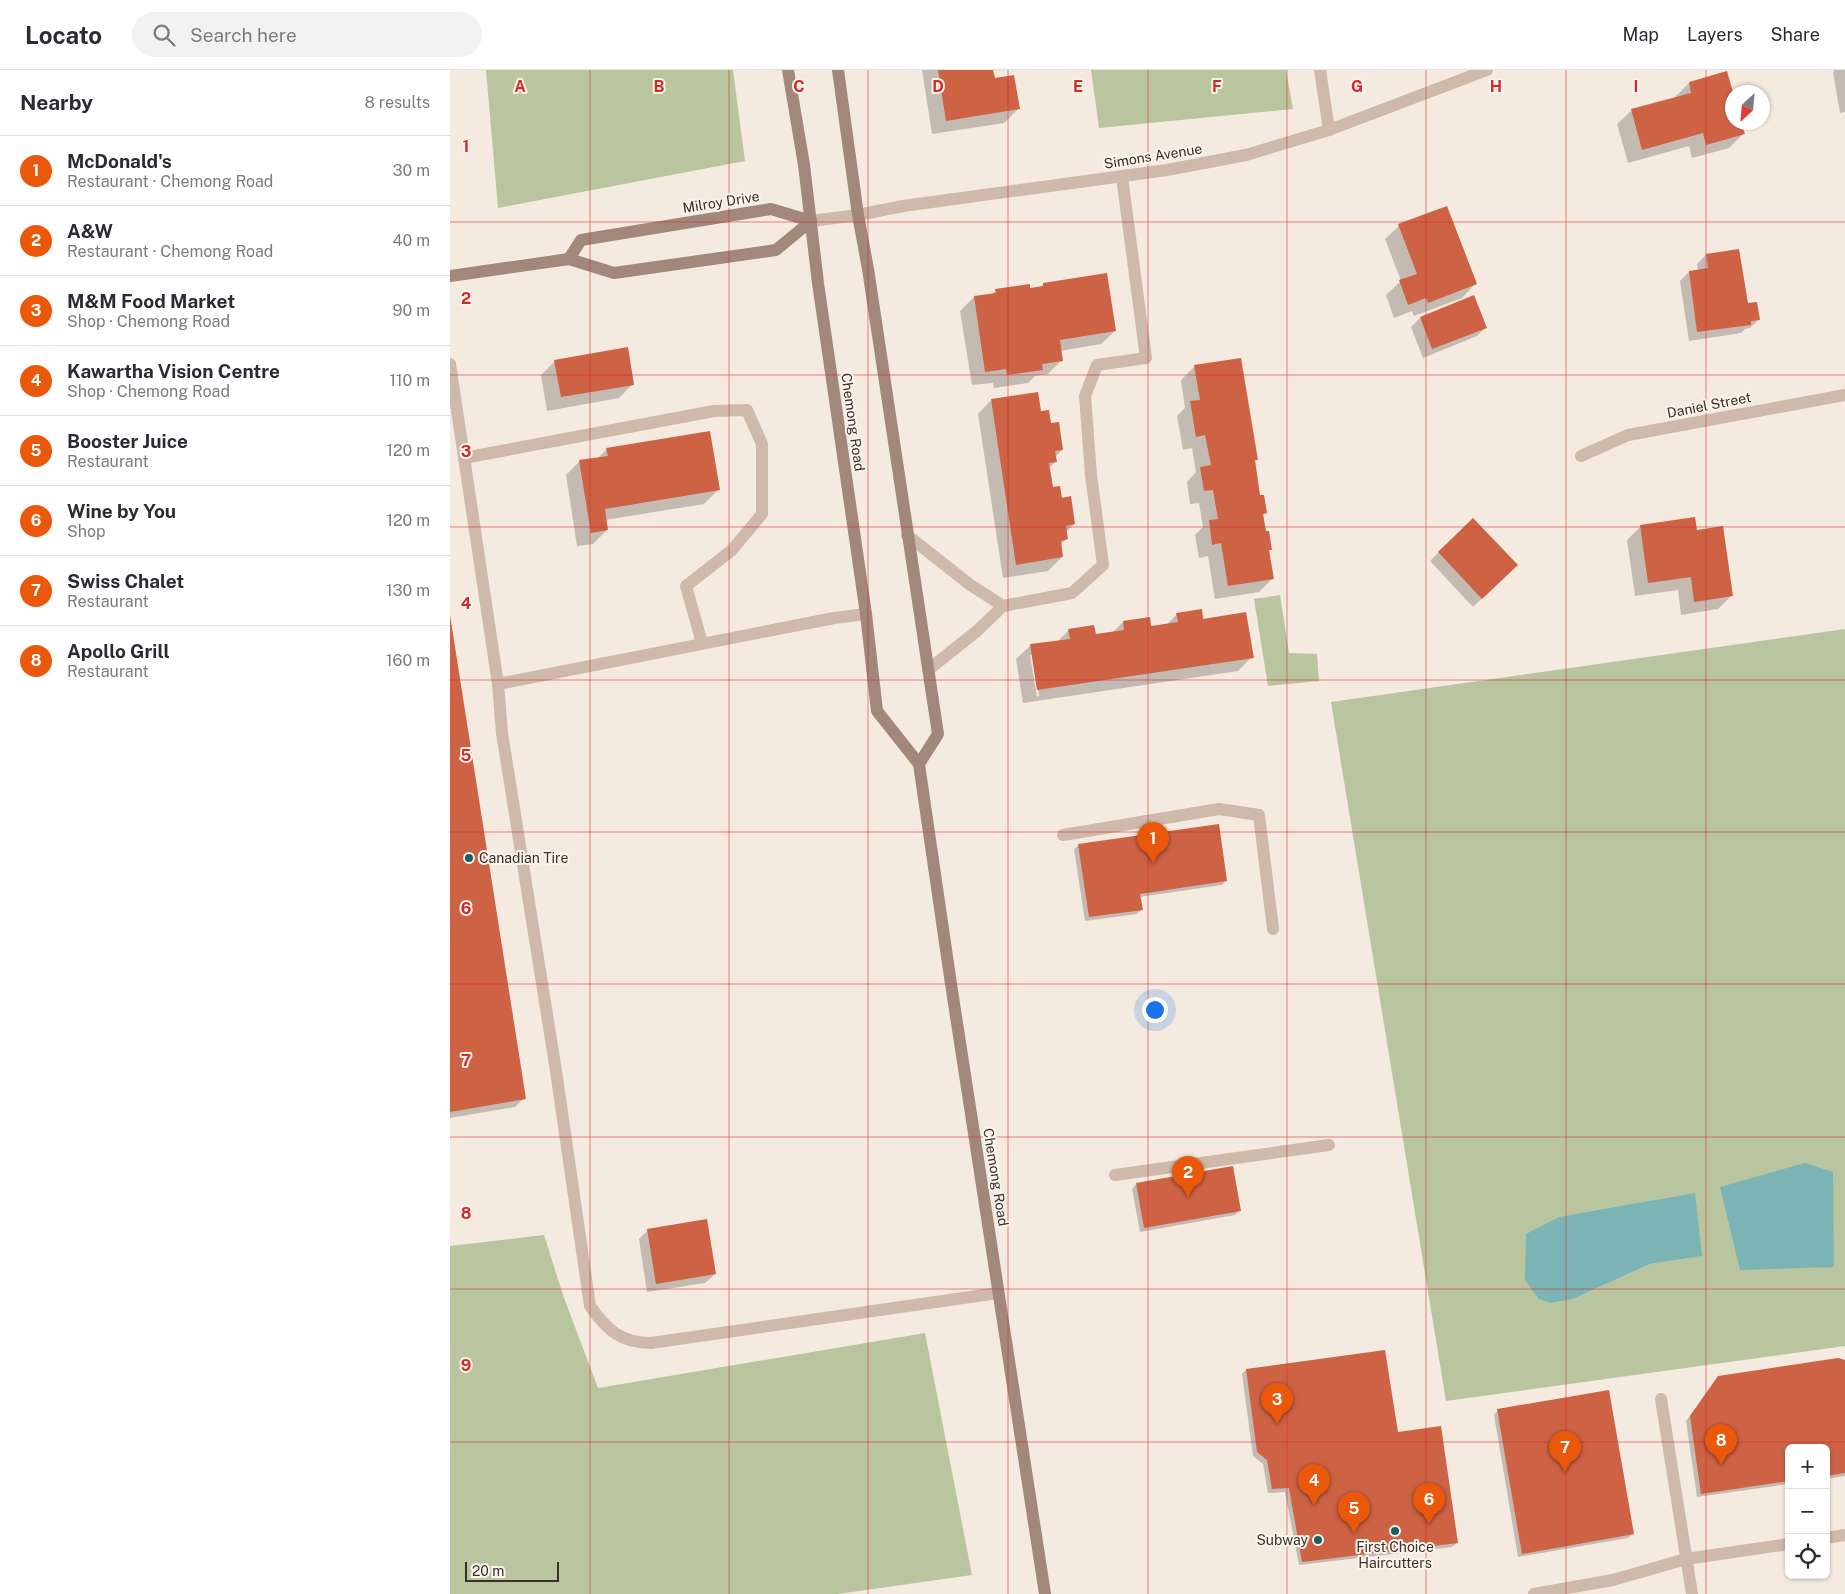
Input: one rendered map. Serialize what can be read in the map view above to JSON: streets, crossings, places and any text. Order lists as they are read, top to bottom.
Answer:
{
  "streets": {
    "main road": ["Milroy Drive", "Chemong Road"],
    "street": ["Simons Avenue", "Daniel Street"]
  },
  "crossings": [
    ["Simons Avenue", "Milroy Drive"],
    ["Simons Avenue", "Chemong Road"],
    ["Milroy Drive", "Chemong Road"]
  ],
  "places": ["Canadian Tire", "First Choice Haircutters", "Subway"],
  "scale_bar": "20 m",
  "north": "bottom left",
  "page": {
    "header": "Locato",
    "search": "Search here",
    "nav": ["Map", "Layers", "Share"],
    "heading": ["Nearby", "8 results"],
    "list": [
      {
        "mark": "1",
        "name": "McDonald's",
        "note": "Restaurant · Chemong Road",
        "value": "30 m"
      },
      {
        "mark": "2",
        "name": "A&W",
        "note": "Restaurant · Chemong Road",
        "value": "40 m"
      },
      {
        "mark": "3",
        "name": "M&M Food Market",
        "note": "Shop · Chemong Road",
        "value": "90 m"
      },
      {
        "mark": "4",
        "name": "Kawartha Vision Centre",
        "note": "Shop · Chemong Road",
        "value": "110 m"
      },
      {
        "mark": "5",
        "name": "Booster Juice",
        "note": "Restaurant",
        "value": "120 m"
      },
      {
        "mark": "6",
        "name": "Wine by You",
        "note": "Shop",
        "value": "120 m"
      },
      {
        "mark": "7",
        "name": "Swiss Chalet",
        "note": "Restaurant",
        "value": "130 m"
      },
      {
        "mark": "8",
        "name": "Apollo Grill",
        "note": "Restaurant",
        "value": "160 m"
      }
    ],
    "pins": [
      "1",
      "2",
      "3",
      "8",
      "7",
      "4",
      "6",
      "5"
    ],
    "map_buttons": ["+", "−"],
    "scale": "20 m"
  },
  "grid": {
    "columns": [
      "A",
      "B",
      "C",
      "D",
      "E",
      "F",
      "G",
      "H",
      "I"
    ],
    "rows": [
      "1",
      "2",
      "3",
      "4",
      "5",
      "6",
      "7",
      "8",
      "9"
    ]
  }
}
